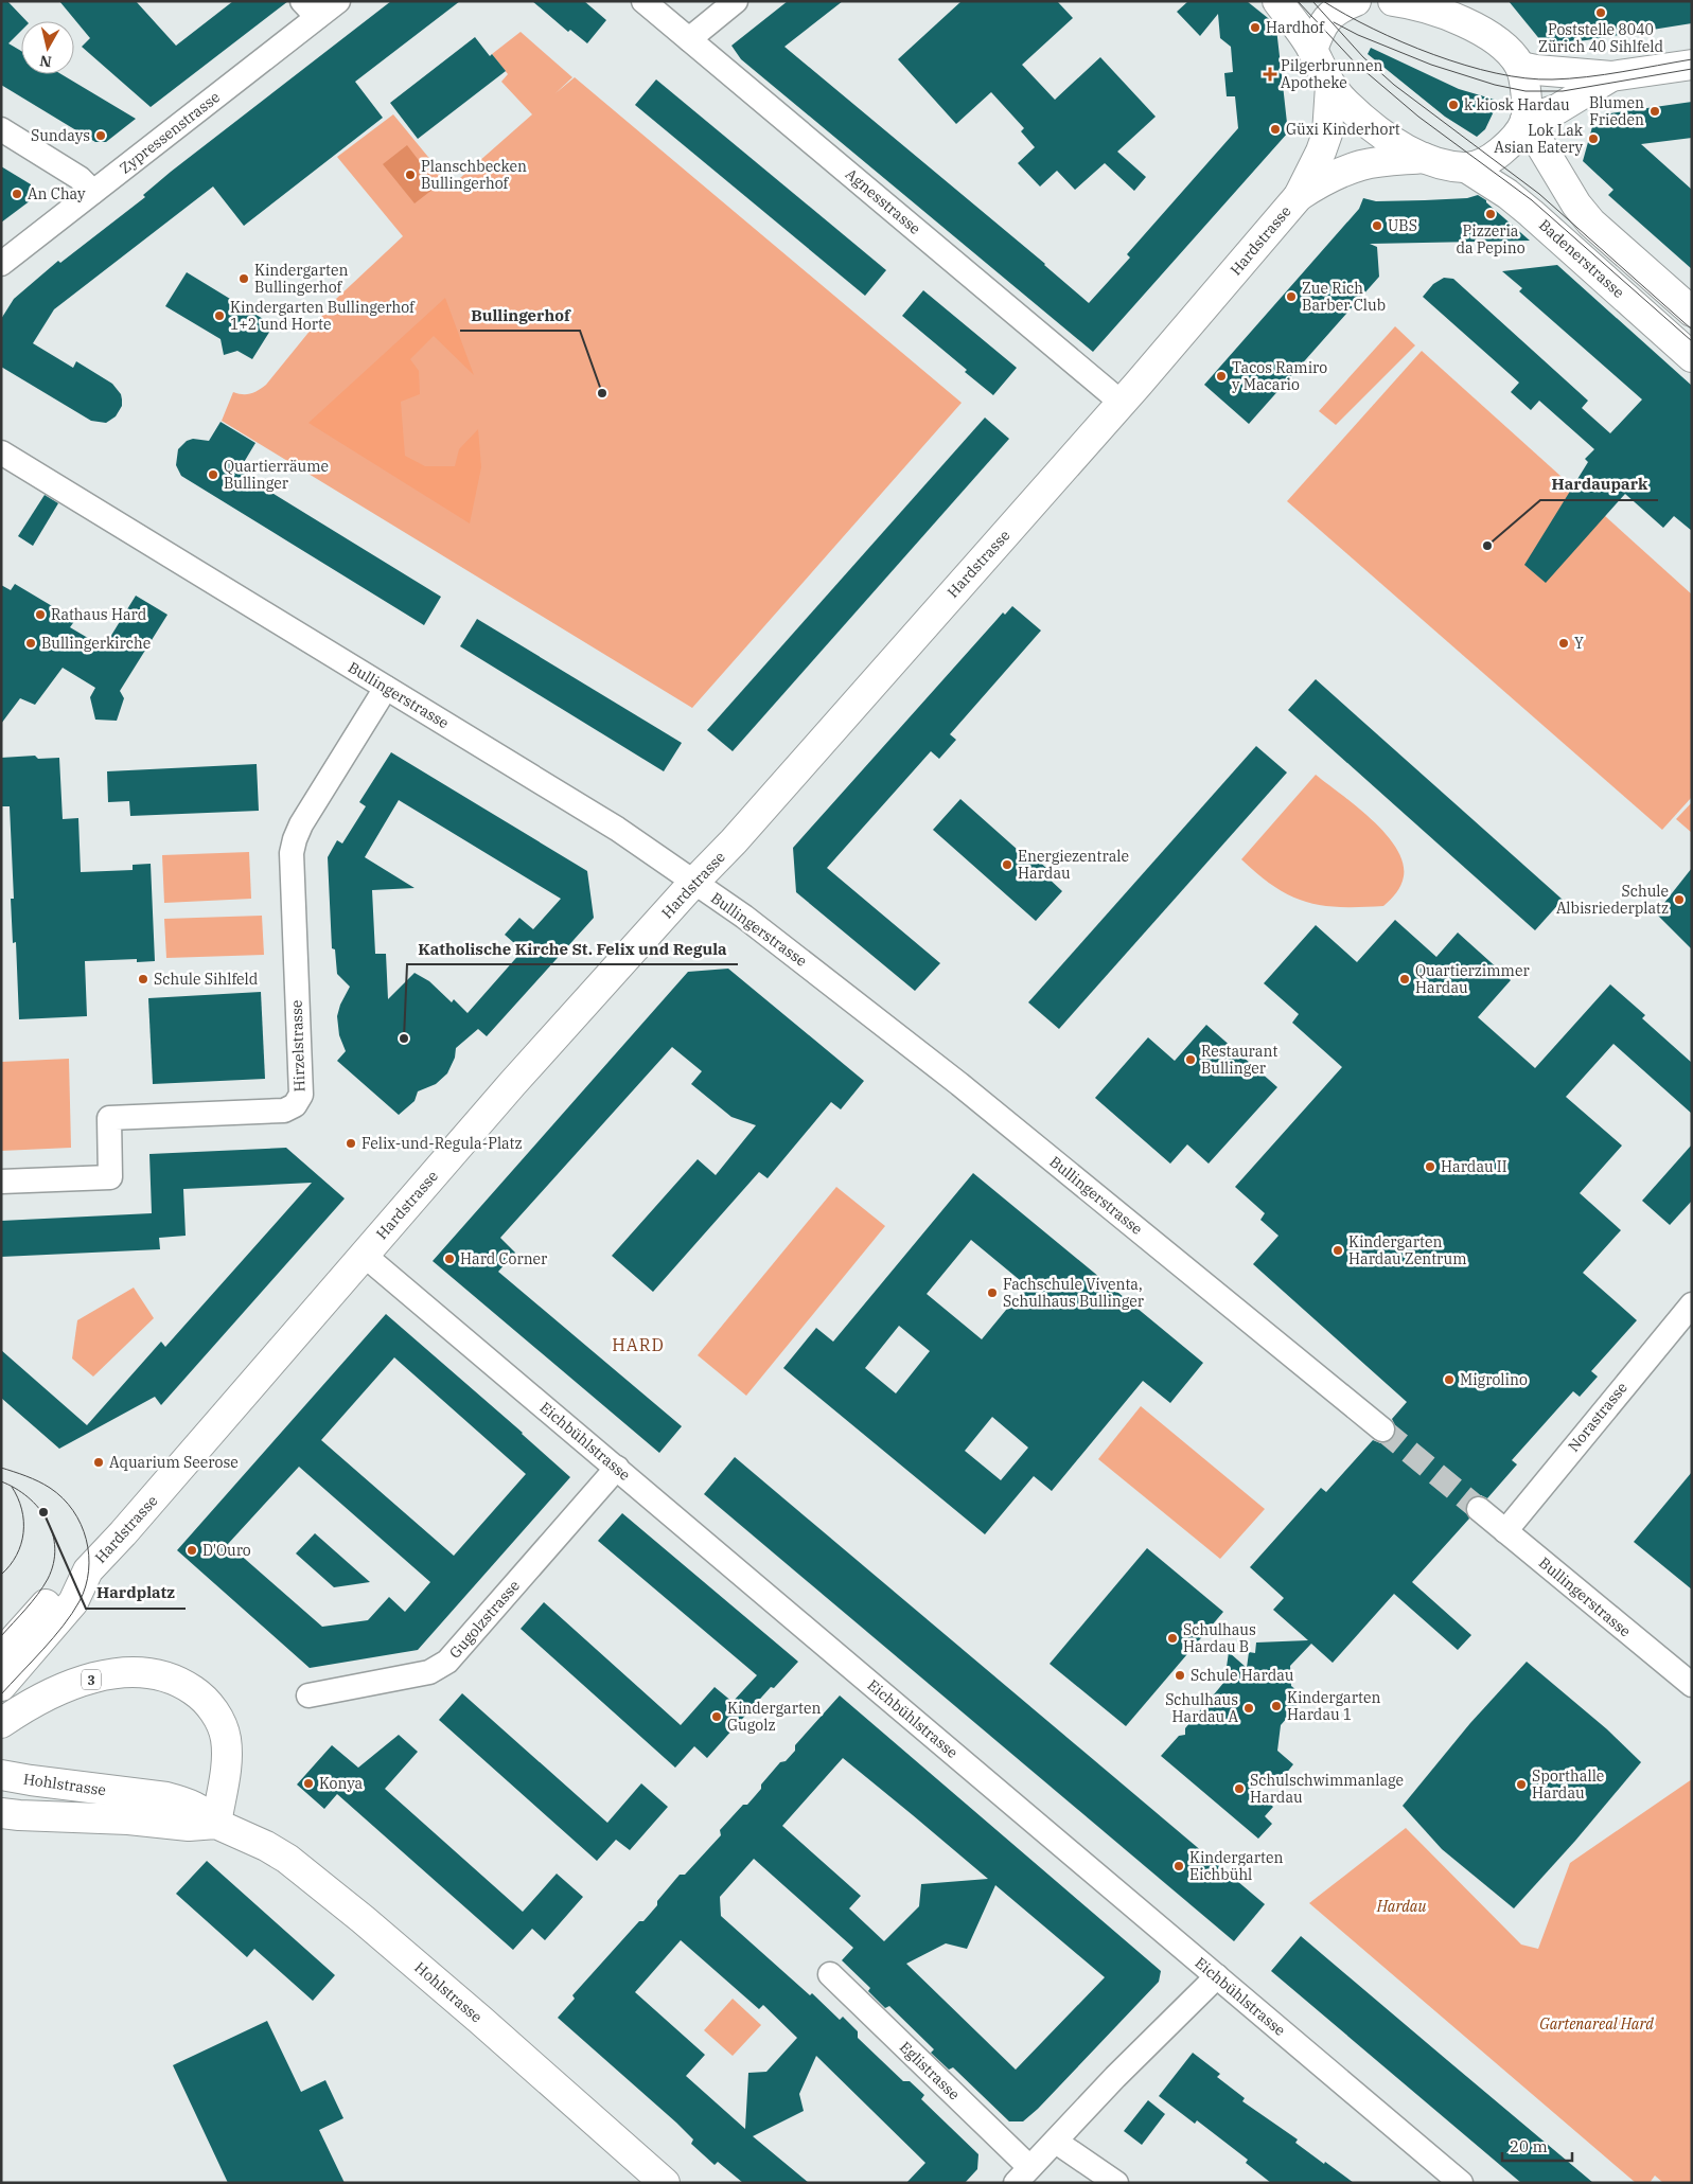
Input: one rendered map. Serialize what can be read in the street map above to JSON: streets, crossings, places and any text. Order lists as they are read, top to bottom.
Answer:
{
  "streets": {
    "main road": [
      "Hardstrasse",
      "Badenerstrasse",
      "3",
      "Hohlstrasse"
    ],
    "street": [
      "Zypressenstrasse",
      "Agnesstrasse",
      "Bullingerstrasse",
      "Hirzelstrasse",
      "Norastrasse",
      "Eichbühlstrasse",
      "Gugolzstrasse",
      "Eglistrasse"
    ]
  },
  "crossings": [
    ["Agnesstrasse", "Hardstrasse"],
    ["Hardstrasse", "Bullingerstrasse"],
    ["Hardstrasse", "Eichbühlstrasse"],
    ["Bullingerstrasse", "Hirzelstrasse"],
    ["Bullingerstrasse", "Norastrasse"],
    ["Eichbühlstrasse", "Gugolzstrasse"],
    ["Eichbühlstrasse", "Eglistrasse"],
    ["3", "Hohlstrasse"]
  ],
  "districts": ["HARD"],
  "parks": ["Hardau", "Gartenareal Hard"],
  "places": {
    "other": [
      "Poststelle 8040 Zürich 40 Sihlfeld",
      "Hardhof",
      "k kiosk Hardau",
      "Blumen Frieden",
      "Güxi Kinderhort",
      "Sundays",
      "Lok Lak Asian Eatery",
      "Planschbecken Bullingerhof",
      "An Chay",
      "Pizzeria da Pepino",
      "UBS",
      "Kindergarten Bullingerhof",
      "Zue Rich Barber Club",
      "Kindergarten Bullingerhof 1+2 und Horte",
      "Tacos Ramiro y Macario",
      "Bullingerhof",
      "Quartierräume Bullinger",
      "Hardaupark",
      "Rathaus Hard",
      "Bullingerkirche",
      "Y",
      "Energiezentrale Hardau",
      "Schule Albisriederplatz",
      "Schule Sihlfeld",
      "Quartierzimmer Hardau",
      "Katholische Kirche St. Felix und Regula",
      "Restaurant Bullinger",
      "Felix-und-Regula-Platz",
      "Hardau II",
      "Kindergarten Hardau Zentrum",
      "Hard Corner",
      "Fachschule Viventa, Schulhaus Bullinger",
      "Migrolino",
      "Aquarium Seerose",
      "Hardplatz",
      "D'Ouro",
      "Schulhaus Hardau B",
      "Schule Hardau",
      "Kindergarten Hardau 1",
      "Schulhaus Hardau A",
      "Kindergarten Gugolz",
      "Konya",
      "Sporthalle Hardau",
      "Schulschwimmanlage Hardau",
      "Kindergarten Eichbühl"
    ],
    "health": ["Pilgerbrunnen Apotheke"]
  },
  "scale_bar": "20 m",
  "north": "bottom"
}
